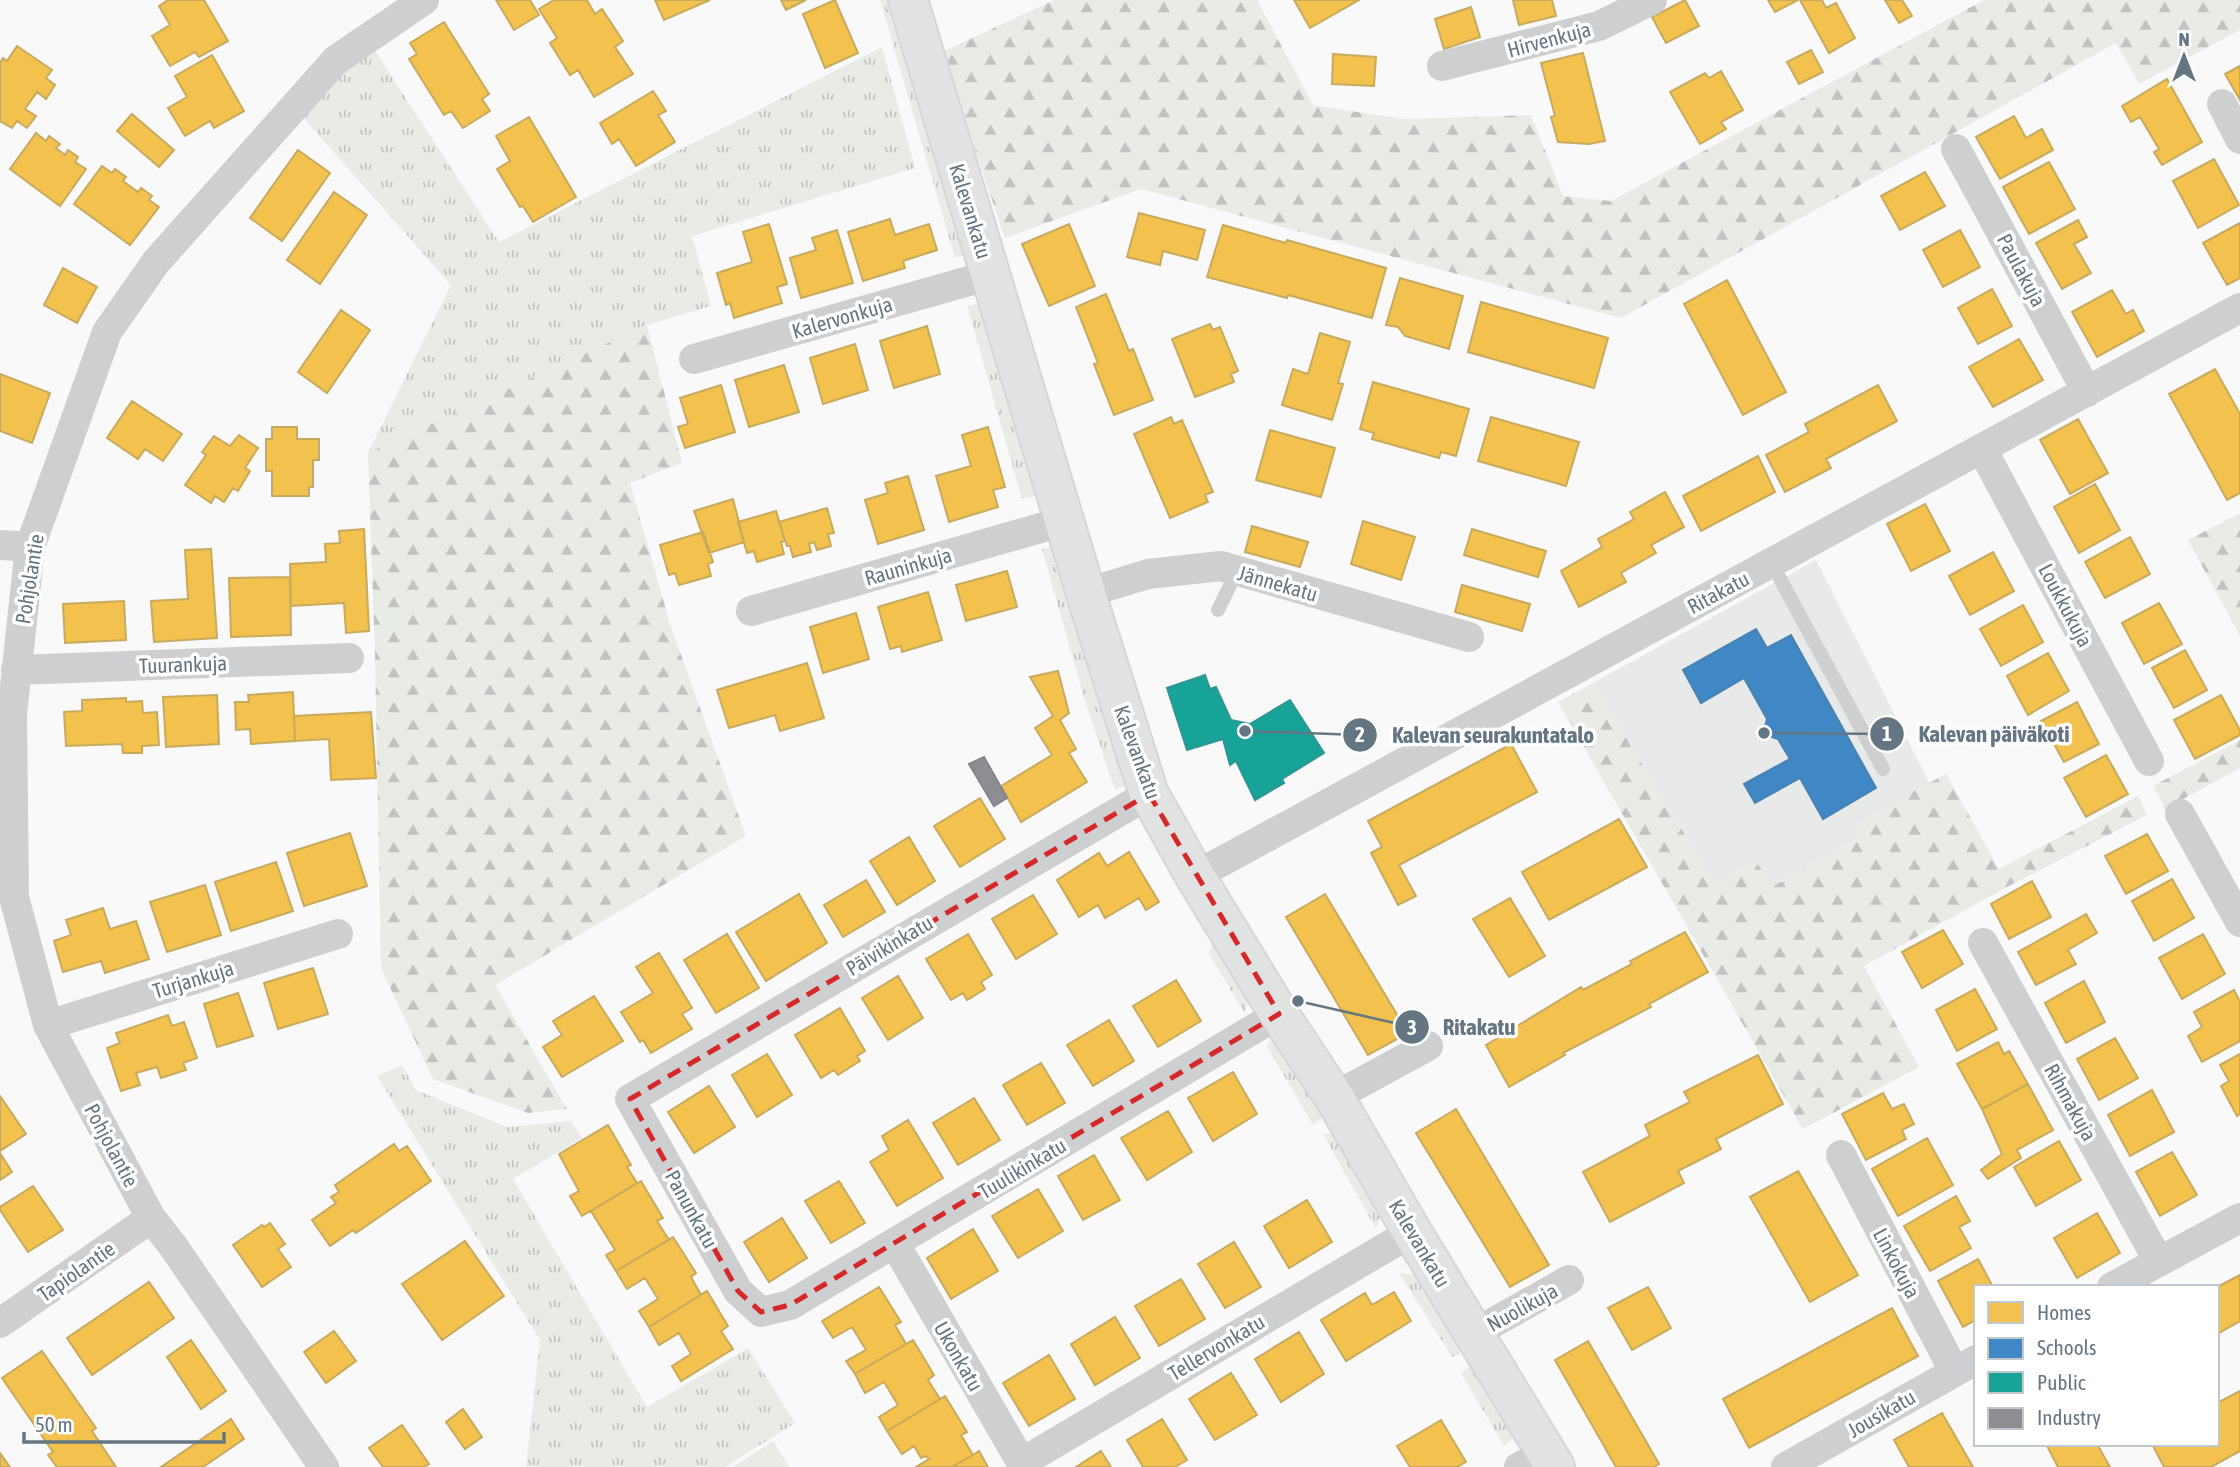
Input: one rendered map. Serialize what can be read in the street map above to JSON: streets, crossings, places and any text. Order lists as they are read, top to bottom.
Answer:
{
  "streets": {
    "street": [
      "Hirvenkuja",
      "Kalevankatu",
      "Paulakuja",
      "Kalervonkuja",
      "Rauninkuja",
      "Pohjolantie",
      "Jännekatu",
      "Ritakatu",
      "Loukkukuja",
      "Tuurankuja",
      "Päivikinkatu",
      "Turjankuja",
      "Rihmakuja",
      "Tuulikinkatu",
      "Panunkatu",
      "Linkokuja",
      "Tapiolantie",
      "Nuolikuja",
      "Tellervonkatu",
      "Ukonkatu",
      "Jousikatu"
    ]
  },
  "crossings": [
    ["Kalevankatu", "Kalervonkuja"],
    ["Kalevankatu", "Rauninkuja"],
    ["Kalevankatu", "Jännekatu"],
    ["Kalevankatu", "Ritakatu"],
    ["Kalevankatu", "Päivikinkatu"],
    ["Kalevankatu", "Tuulikinkatu"],
    ["Kalevankatu", "Nuolikuja"],
    ["Kalevankatu", "Tellervonkatu"],
    ["Paulakuja", "Ritakatu"],
    ["Pohjolantie", "Tuurankuja"],
    ["Pohjolantie", "Turjankuja"],
    ["Pohjolantie", "Tapiolantie"],
    ["Ritakatu", "Loukkukuja"],
    ["Päivikinkatu", "Panunkatu"],
    ["Tuulikinkatu", "Panunkatu"],
    ["Tuulikinkatu", "Ukonkatu"],
    ["Linkokuja", "Jousikatu"],
    ["Tellervonkatu", "Ukonkatu"]
  ],
  "places": ["Kalevan seurakuntatalo", "Kalevan päiväkoti", "Ritakatu"],
  "legend": [
    "Homes",
    "Schools",
    "Public",
    "Industry"
  ],
  "scale_bar": "50 m",
  "north": "top"
}
